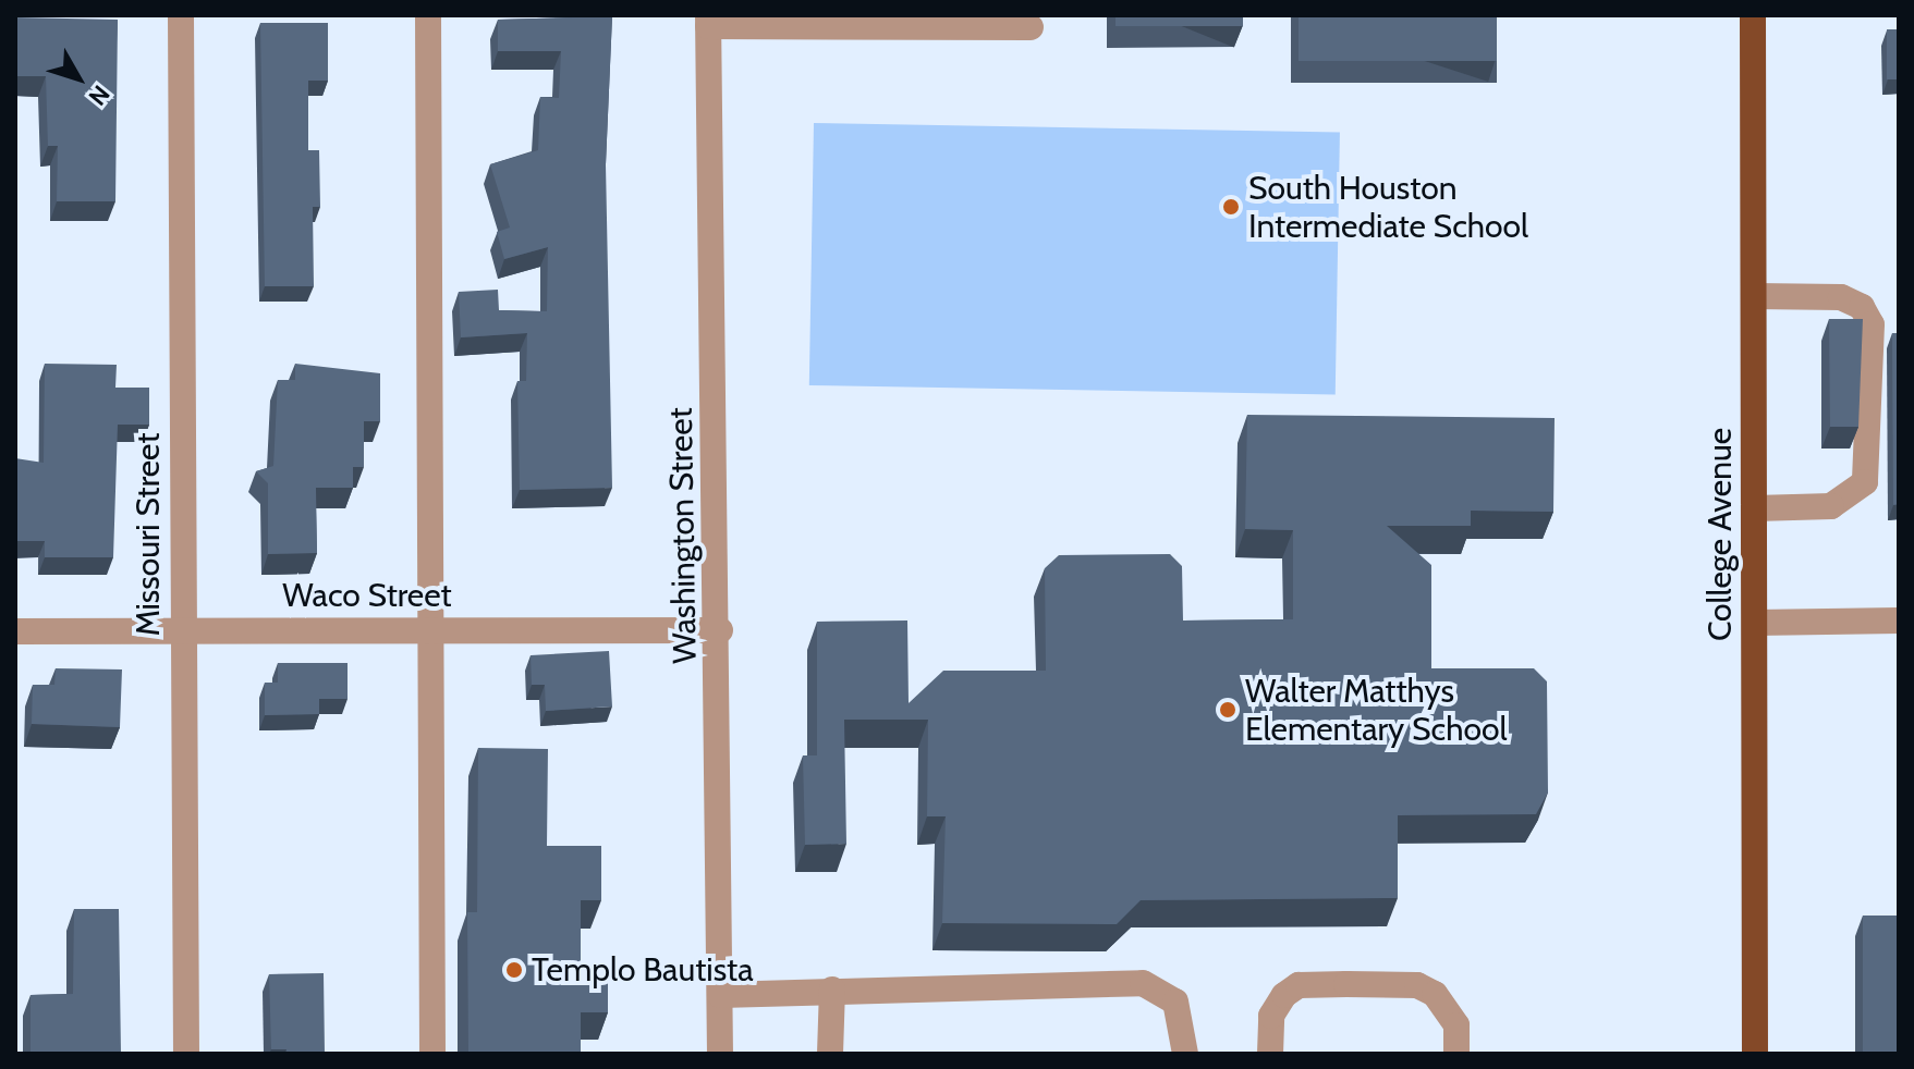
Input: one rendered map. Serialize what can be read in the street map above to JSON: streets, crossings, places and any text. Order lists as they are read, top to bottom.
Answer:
{
  "streets": {
    "main road": ["College Avenue"],
    "street": ["Missouri Street", "Washington Street", "Waco Street"]
  },
  "crossings": [
    ["Missouri Street", "Waco Street"],
    ["Washington Street", "Waco Street"]
  ],
  "places": ["South Houston Intermediate School", "Walter Matthys Elementary School", "Templo Bautista"],
  "north": "bottom right"
}
